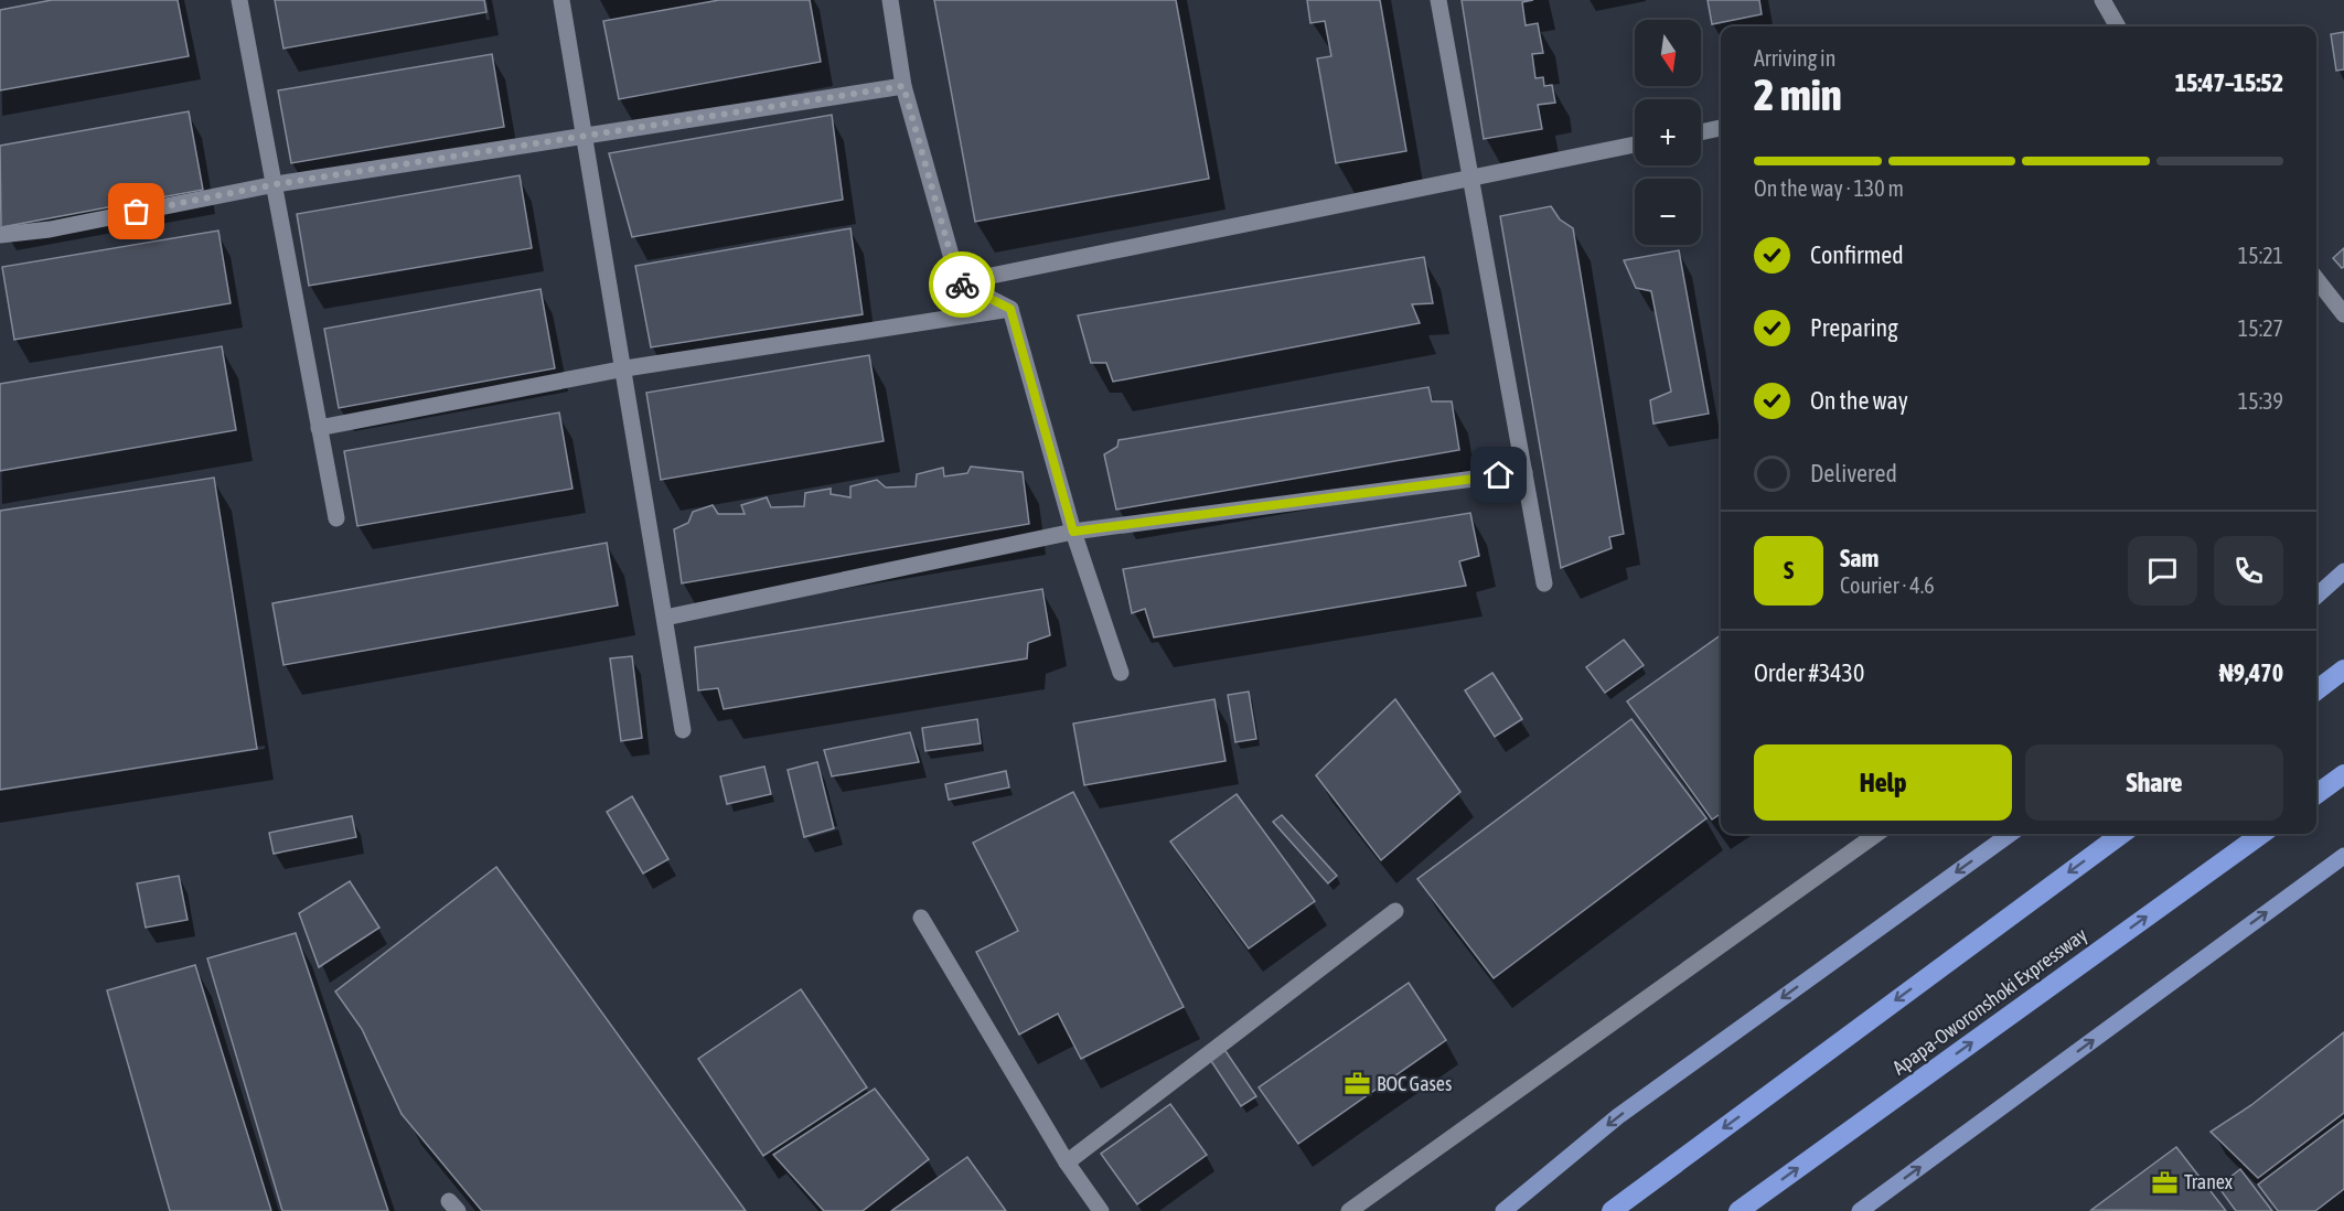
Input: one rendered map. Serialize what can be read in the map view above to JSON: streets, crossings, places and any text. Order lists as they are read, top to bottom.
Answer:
{
  "streets": {
    "highway": ["Apapa-Oworonshoki Expressway"]
  },
  "places": {
    "office": ["BOC Gases", "Tranex"]
  },
  "north": "bottom",
  "page": {
    "map_buttons": ["+", "−"],
    "heading": ["2 min", "Arriving in", "15:47–15:52"],
    "panel": [
      "Sam",
      "Courier · 4.6",
      "Order #3430",
      "₦9,470"
    ],
    "bar": "On the way · 130 m",
    "list": [
      ["Confirmed", "15:21"],
      ["Preparing", "15:27"],
      ["On the way", "15:39"],
      "Delivered"
    ],
    "round": "S",
    "buttons": ["Help", "Share"]
  }
}
